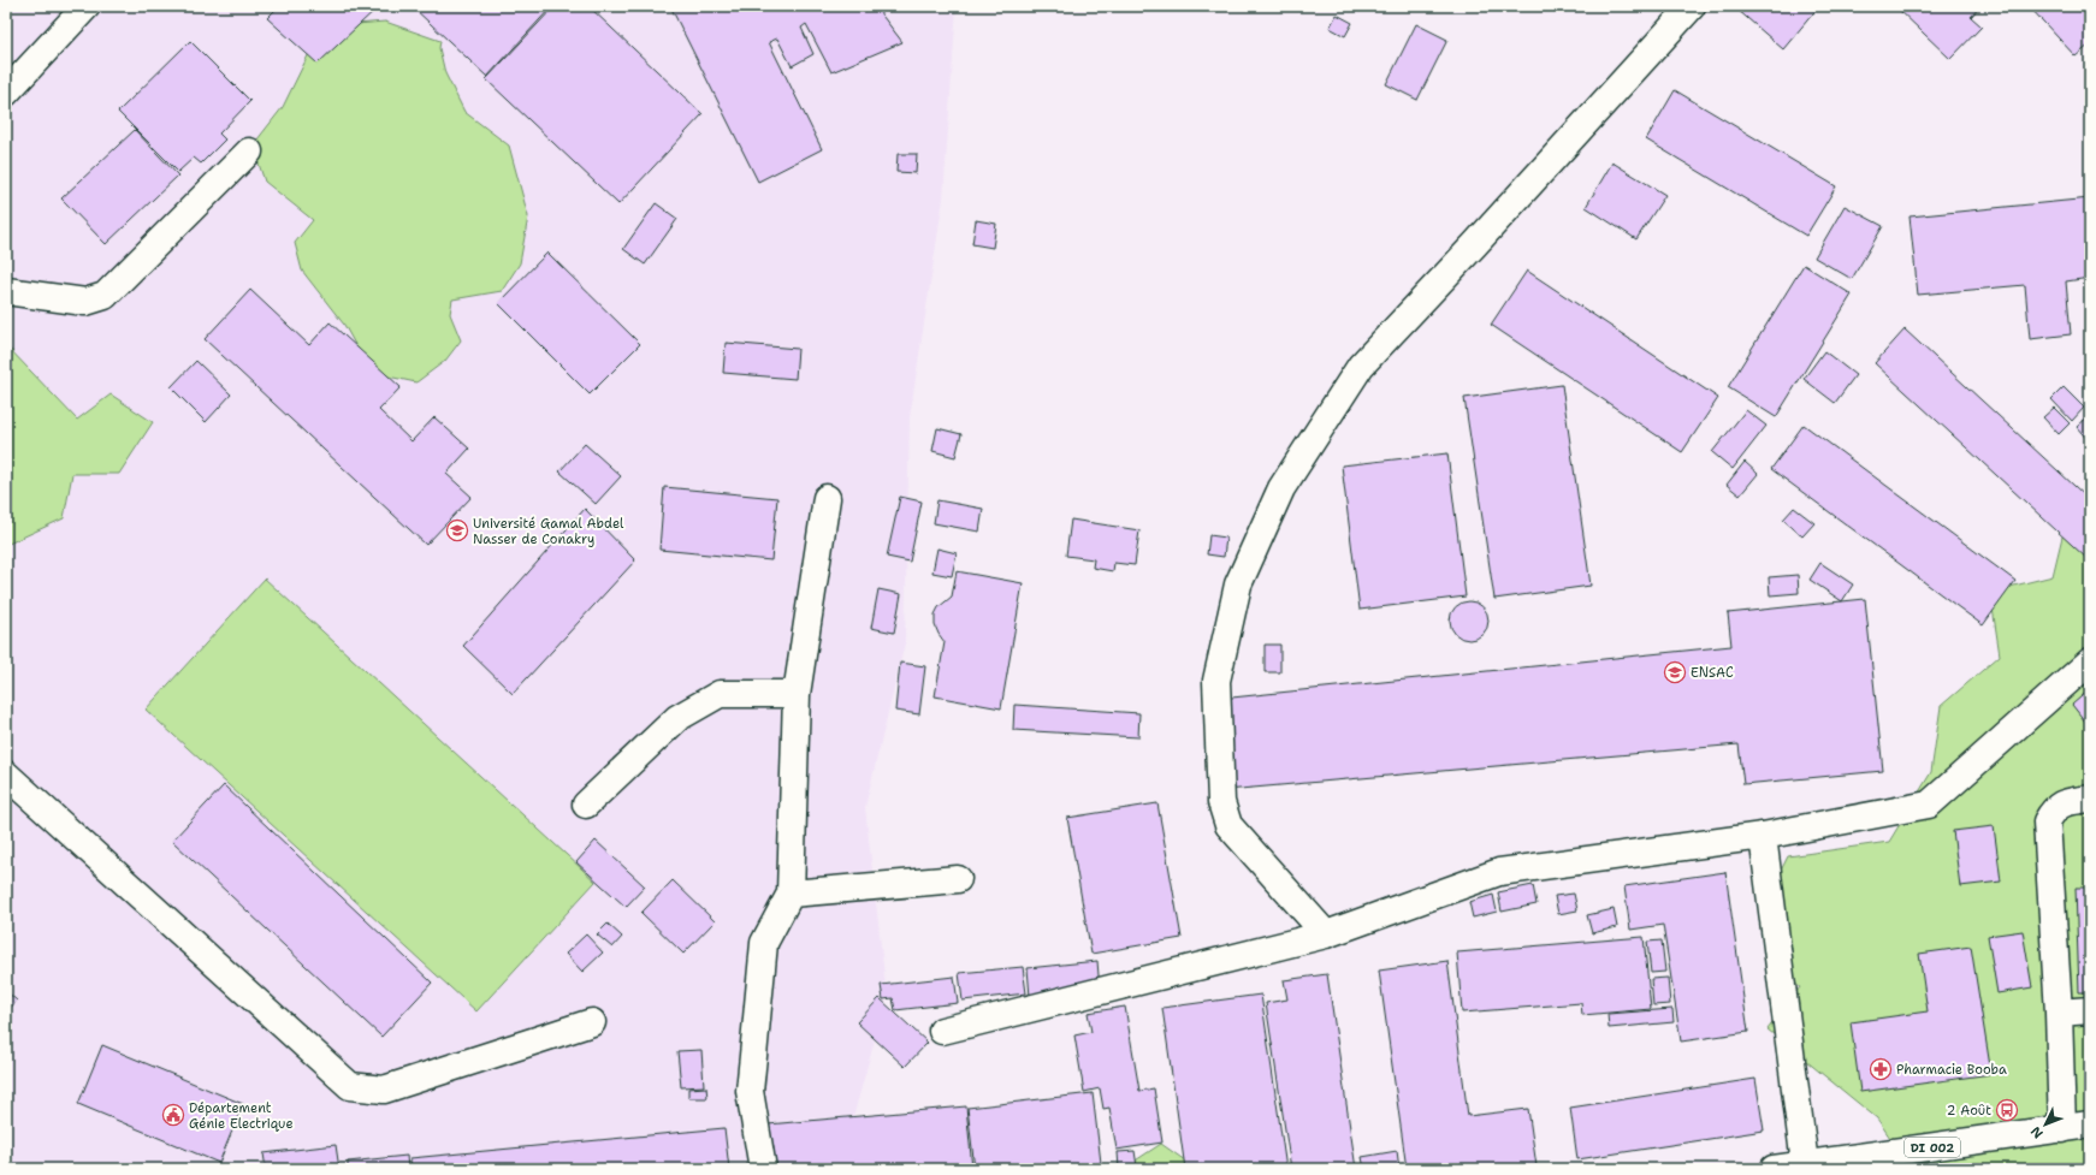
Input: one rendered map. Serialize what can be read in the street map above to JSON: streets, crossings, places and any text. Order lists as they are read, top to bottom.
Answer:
{
  "streets": {
    "main road": ["DI 002"]
  },
  "places": {
    "school or university": ["Université Gamal Abdel Nasser de Conakry", "ENSAC"],
    "pharmacy": ["Pharmacie Booba"],
    "bus stop": ["2 Août"],
    "public building": ["Département Génie Electrique"]
  },
  "north": "bottom left"
}
